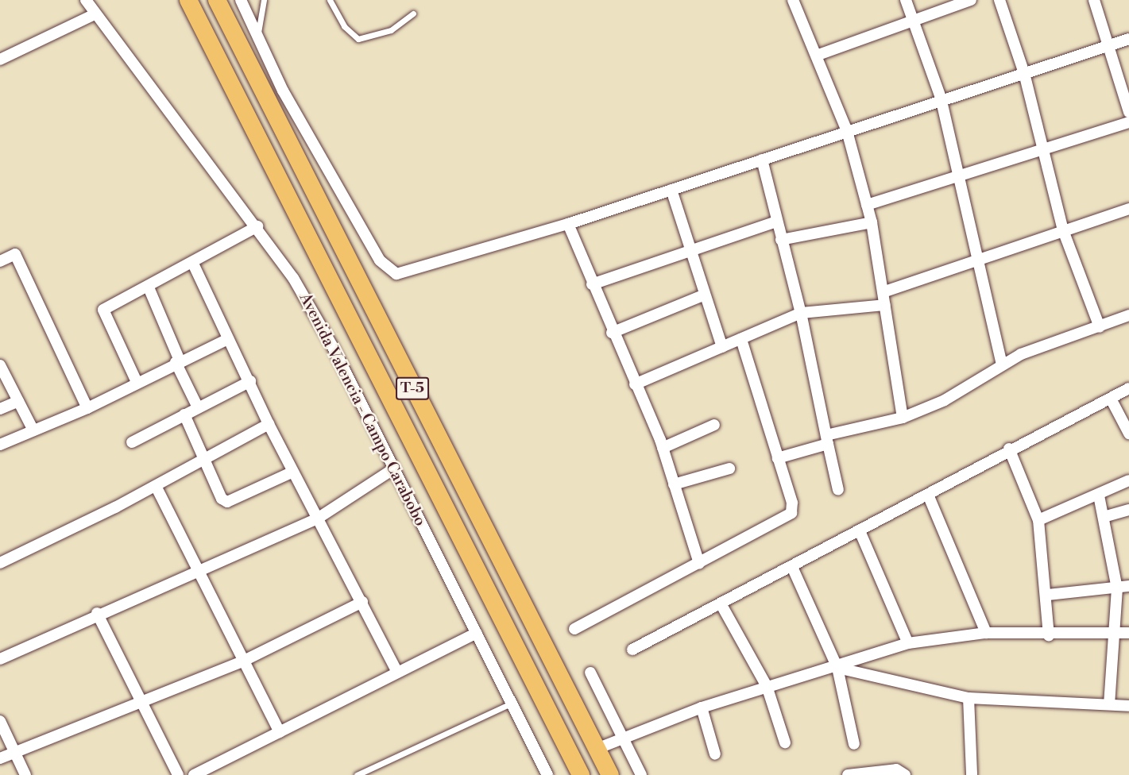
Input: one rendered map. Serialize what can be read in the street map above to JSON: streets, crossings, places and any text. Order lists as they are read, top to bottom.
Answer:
{
  "streets": {
    "highway": ["T-5", "Avenida Valencia - Campo Carabobo"]
  }
}
